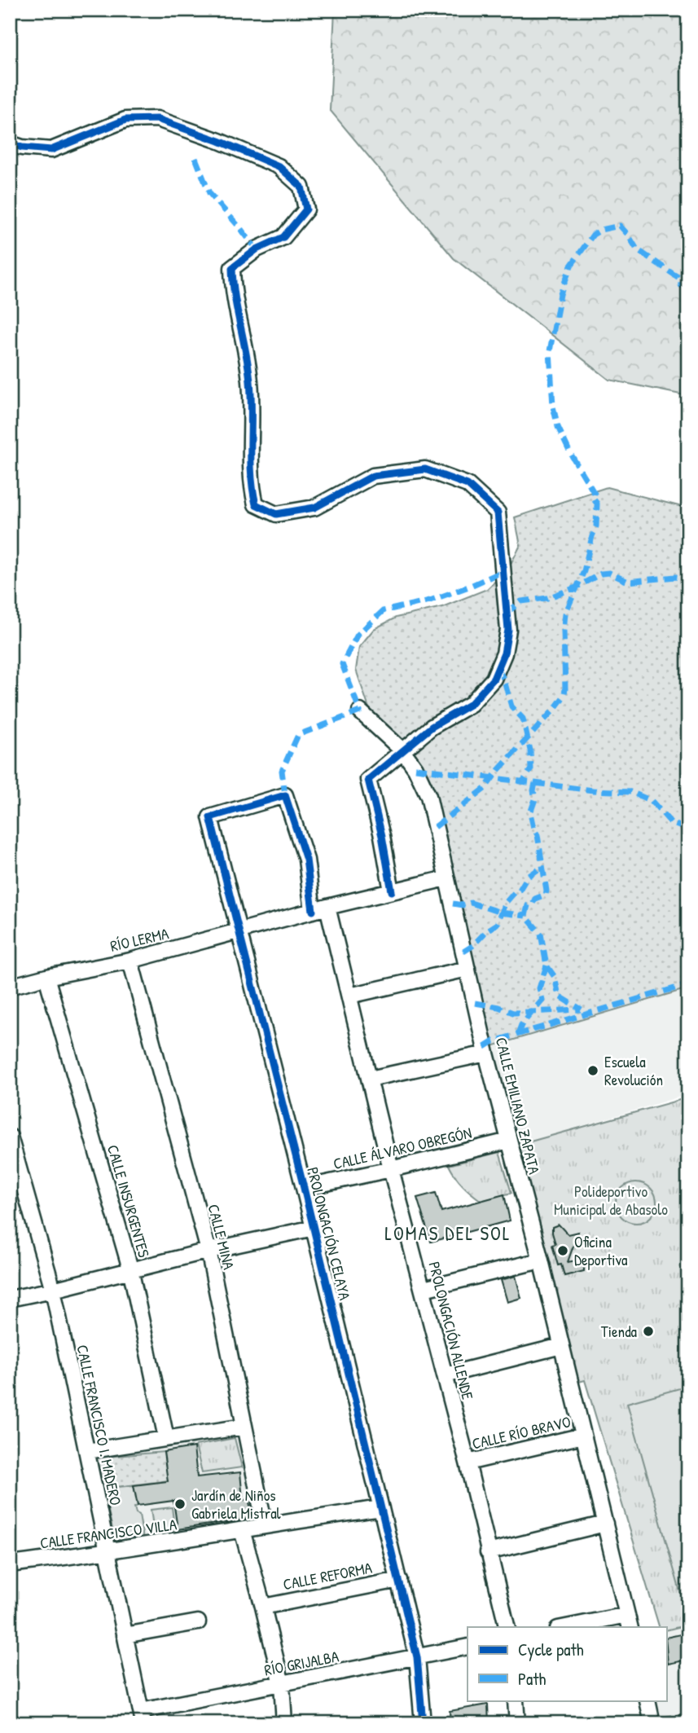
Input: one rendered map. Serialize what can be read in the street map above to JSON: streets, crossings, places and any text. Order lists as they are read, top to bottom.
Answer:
{
  "streets": {
    "street": [
      "RÍO LERMA",
      "CALLE EMILIANO ZAPATA",
      "CALLE ÁLVARO OBREGÓN",
      "CALLE INSURGENTES",
      "PROLONGACIÓN CELAYA",
      "CALLE MINA",
      "PROLONGACIÓN ALLENDE",
      "CALLE FRANCISCO I. MADERO",
      "CALLE RÍO BRAVO",
      "CALLE FRANCISCO VILLA",
      "CALLE REFORMA",
      "RÍO GRIJALBA"
    ]
  },
  "crossings": [
    ["RÍO LERMA", "CALLE EMILIANO ZAPATA"],
    ["RÍO LERMA", "CALLE INSURGENTES"],
    ["RÍO LERMA", "PROLONGACIÓN CELAYA"],
    ["RÍO LERMA", "CALLE MINA"],
    ["RÍO LERMA", "PROLONGACIÓN ALLENDE"],
    ["CALLE EMILIANO ZAPATA", "CALLE ÁLVARO OBREGÓN"],
    ["CALLE EMILIANO ZAPATA", "CALLE RÍO BRAVO"],
    ["CALLE ÁLVARO OBREGÓN", "PROLONGACIÓN CELAYA"],
    ["CALLE ÁLVARO OBREGÓN", "PROLONGACIÓN ALLENDE"],
    ["PROLONGACIÓN CELAYA", "CALLE FRANCISCO VILLA"],
    ["PROLONGACIÓN CELAYA", "CALLE REFORMA"],
    ["PROLONGACIÓN CELAYA", "RÍO GRIJALBA"],
    ["CALLE MINA", "CALLE FRANCISCO VILLA"],
    ["PROLONGACIÓN ALLENDE", "CALLE RÍO BRAVO"],
    ["CALLE FRANCISCO I. MADERO", "CALLE FRANCISCO VILLA"],
    ["CALLE FRANCISCO I. MADERO", "RÍO GRIJALBA"]
  ],
  "districts": ["LOMAS DEL SOL"],
  "parks": ["Polideportivo Municipal de Abasolo"],
  "places": [
    "Escuela Revolución",
    "Oficina Deportiva",
    "Tienda",
    "Jardín de Niños Gabriela Mistral"
  ],
  "legend": ["Cycle path", "Path"]
}
